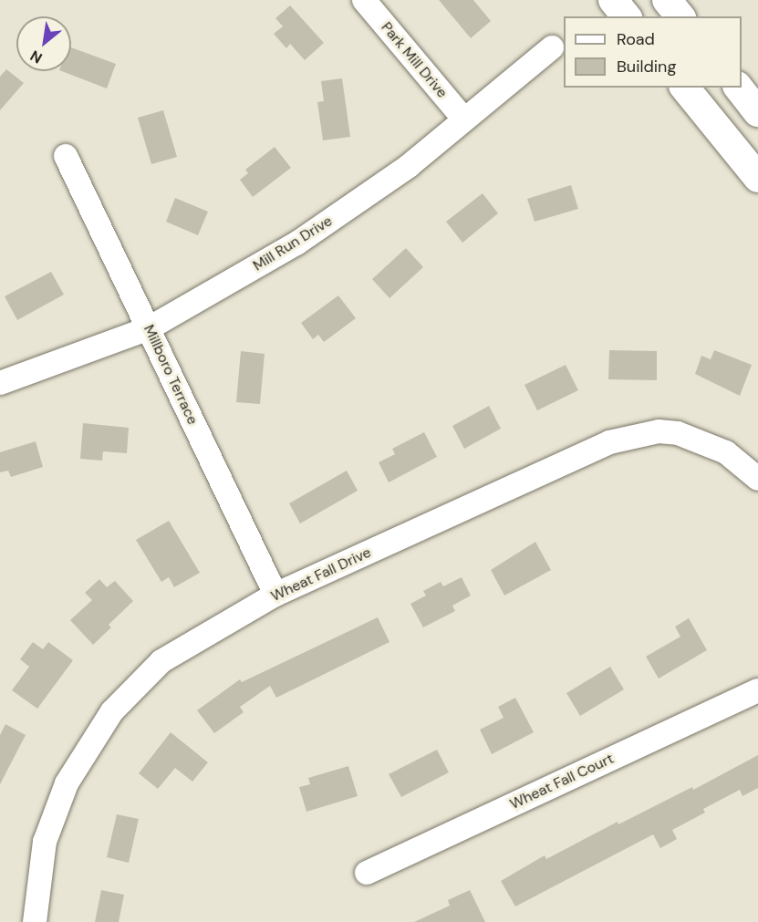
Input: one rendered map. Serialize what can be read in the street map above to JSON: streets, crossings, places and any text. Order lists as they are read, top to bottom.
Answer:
{
  "streets": {
    "street": [
      "Park Mill Drive",
      "Mill Run Drive",
      "Millboro Terrace",
      "Wheat Fall Drive",
      "Wheat Fall Court"
    ]
  },
  "crossings": [
    ["Park Mill Drive", "Mill Run Drive"],
    ["Mill Run Drive", "Millboro Terrace"],
    ["Millboro Terrace", "Wheat Fall Drive"]
  ],
  "legend": ["Road", "Building"],
  "north": "bottom left"
}
